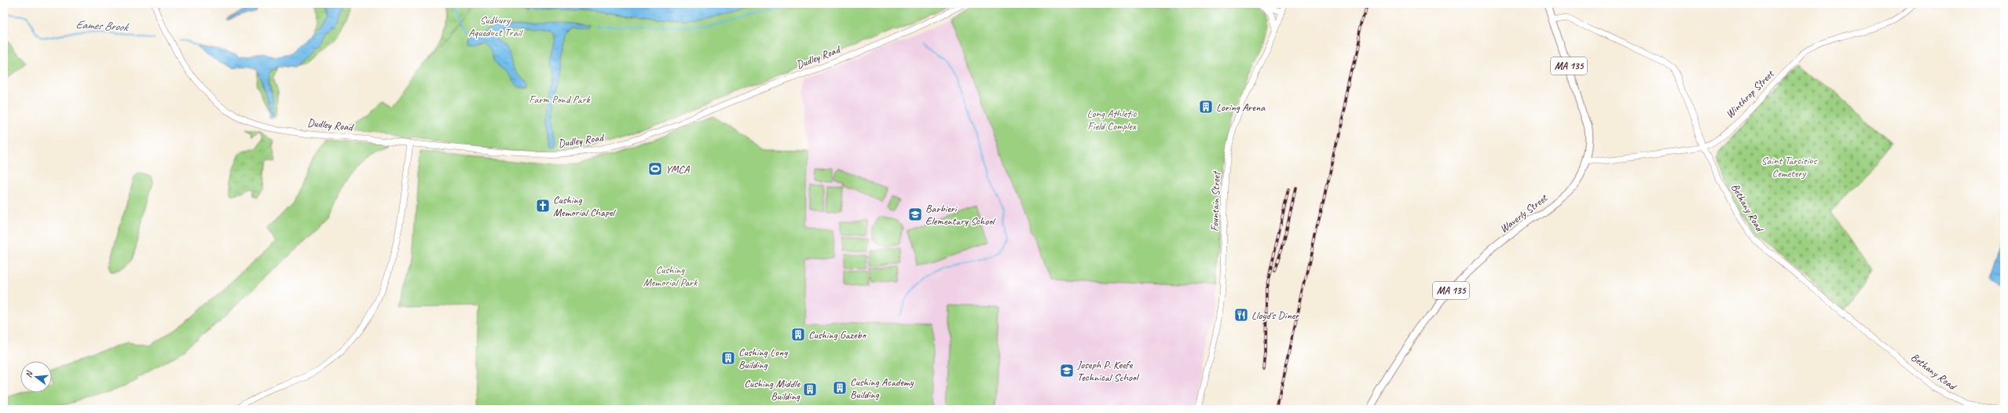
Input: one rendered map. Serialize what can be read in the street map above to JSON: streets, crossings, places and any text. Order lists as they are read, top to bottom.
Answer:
{
  "streets": {
    "main road": ["MA 135", "Waverly Street"],
    "street": [
      "Dudley Road",
      "Winthrop Street",
      "Fountain Street",
      "Bethany Road"
    ]
  },
  "crossings": [
    ["Winthrop Street", "Bethany Road"],
    ["Winthrop Street", "Waverly Street"],
    ["Bethany Road", "Waverly Street"]
  ],
  "water": ["Eames Brook"],
  "parks": [
    "Sudbury Aqueduct Trail",
    "Farm Pond Park",
    "Long Athletic Field Complex",
    "Saint Tarcisius Cemetery",
    "Cushing Memorial Park"
  ],
  "places": {
    "building": [
      "Loring Arena",
      "Cushing Gazebo",
      "Cushing Long Building",
      "Cushing Academy Building",
      "Cushing Middle Building"
    ],
    "sports": ["YMCA"],
    "church": ["Cushing Memorial Chapel"],
    "school or university": ["Barbieri Elementary School", "Joseph P. Keefe Technical School"],
    "restaurant": ["Lloyd's Diner"]
  },
  "north": "left"
}
